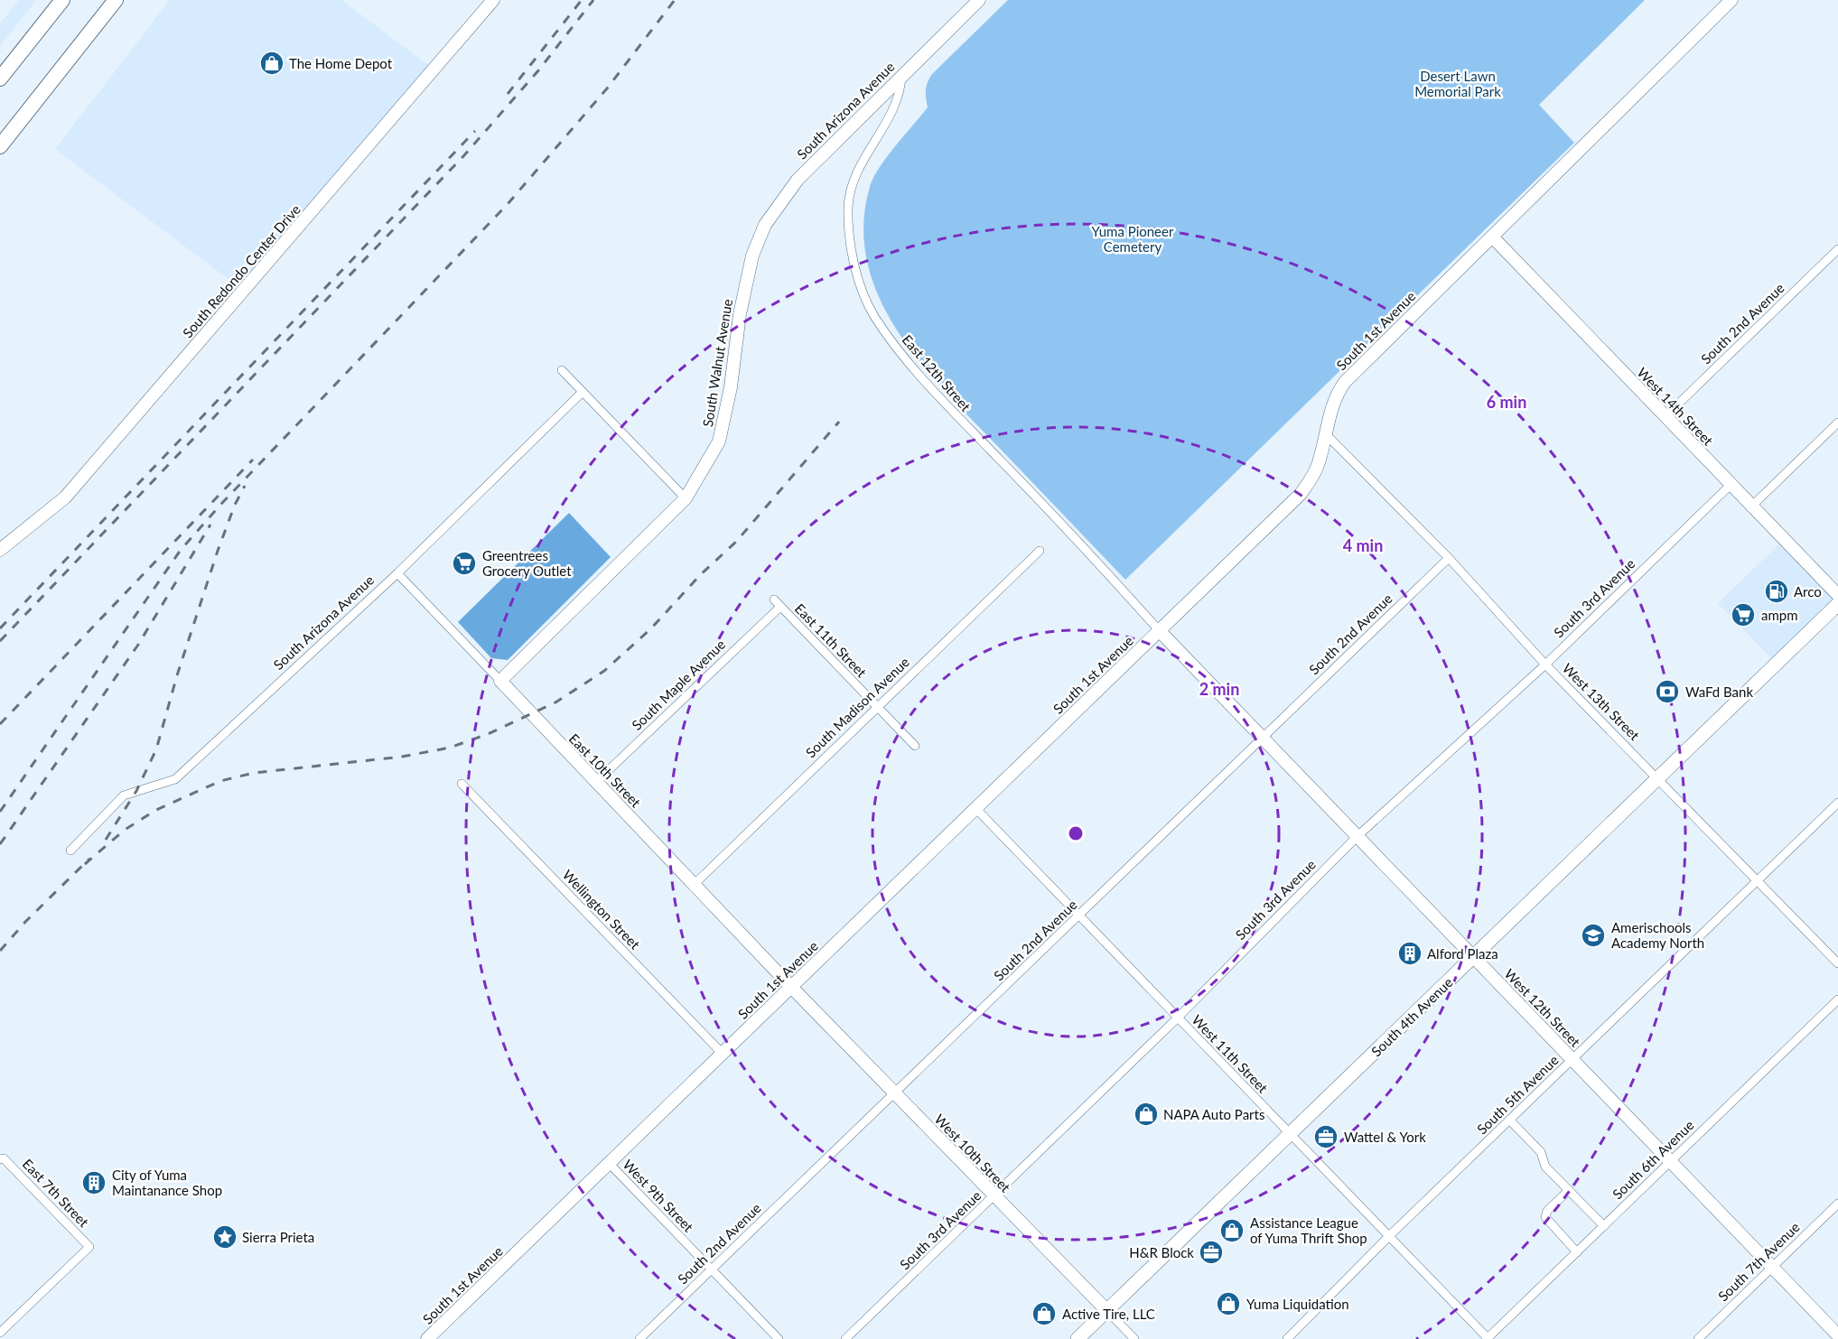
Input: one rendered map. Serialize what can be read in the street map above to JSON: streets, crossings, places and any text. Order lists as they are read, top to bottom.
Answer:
{
  "streets": {
    "main road": ["South 4th Avenue"],
    "street": [
      "South Arizona Avenue",
      "South Redondo Center Drive",
      "South 2nd Avenue",
      "South 1st Avenue",
      "South Walnut Avenue",
      "East 12th Street",
      "West 14th Street",
      "South 3rd Avenue",
      "East 11th Street",
      "South Maple Avenue",
      "West 13th Street",
      "South Madison Avenue",
      "East 10th Street",
      "Wellington Street",
      "West 12th Street",
      "West 11th Street",
      "South 5th Avenue",
      "West 10th Street",
      "South 6th Avenue",
      "East 7th Street",
      "West 9th Street",
      "South 7th Avenue"
    ]
  },
  "crossings": [
    ["South Arizona Avenue", "South Walnut Avenue"],
    ["South Arizona Avenue", "East 12th Street"],
    ["South Arizona Avenue", "East 10th Street"],
    ["South 2nd Avenue", "West 14th Street"],
    ["South 2nd Avenue", "West 13th Street"],
    ["South 2nd Avenue", "West 12th Street"],
    ["South 2nd Avenue", "West 11th Street"],
    ["South 2nd Avenue", "West 10th Street"],
    ["South 2nd Avenue", "West 9th Street"],
    ["South 1st Avenue", "East 12th Street"],
    ["South 1st Avenue", "West 14th Street"],
    ["South 1st Avenue", "West 13th Street"],
    ["South 1st Avenue", "East 10th Street"],
    ["South 1st Avenue", "Wellington Street"],
    ["South 1st Avenue", "West 12th Street"],
    ["South 1st Avenue", "West 11th Street"],
    ["South 1st Avenue", "West 10th Street"],
    ["South 1st Avenue", "West 9th Street"],
    ["South Walnut Avenue", "East 10th Street"],
    ["East 12th Street", "West 12th Street"],
    ["West 14th Street", "South 3rd Avenue"],
    ["South 3rd Avenue", "West 13th Street"],
    ["South 3rd Avenue", "West 12th Street"],
    ["South 3rd Avenue", "West 11th Street"],
    ["South 3rd Avenue", "West 10th Street"],
    ["East 11th Street", "South Maple Avenue"],
    ["East 11th Street", "South Madison Avenue"],
    ["South Maple Avenue", "East 10th Street"],
    ["West 13th Street", "South 4th Avenue"],
    ["West 13th Street", "South 5th Avenue"],
    ["South Madison Avenue", "East 10th Street"],
    ["East 10th Street", "West 10th Street"],
    ["West 12th Street", "South 4th Avenue"],
    ["West 12th Street", "South 5th Avenue"],
    ["West 12th Street", "South 6th Avenue"],
    ["West 12th Street", "South 7th Avenue"],
    ["South 4th Avenue", "West 11th Street"],
    ["South 4th Avenue", "West 10th Street"],
    ["West 11th Street", "South 5th Avenue"],
    ["West 11th Street", "South 6th Avenue"]
  ],
  "parks": ["Desert Lawn Memorial Park", "Yuma Pioneer Cemetery"],
  "places": {
    "shop": [
      "The Home Depot",
      "NAPA Auto Parts",
      "Assistance League of Yuma Thrift Shop",
      "Yuma Liquidation",
      "Active Tire, LLC"
    ],
    "supermarket": ["Greentrees Grocery Outlet", "ampm"],
    "fuel station": ["Arco"],
    "bank": ["WaFd Bank"],
    "school or university": ["Amerischools Academy North"],
    "building": ["Alford Plaza", "City of Yuma Maintanance Shop"],
    "office": ["Wattel & York", "H&R Block"],
    "place": ["Sierra Prieta"]
  },
  "rings": ["6 min", "4 min", "2 min"]
}
